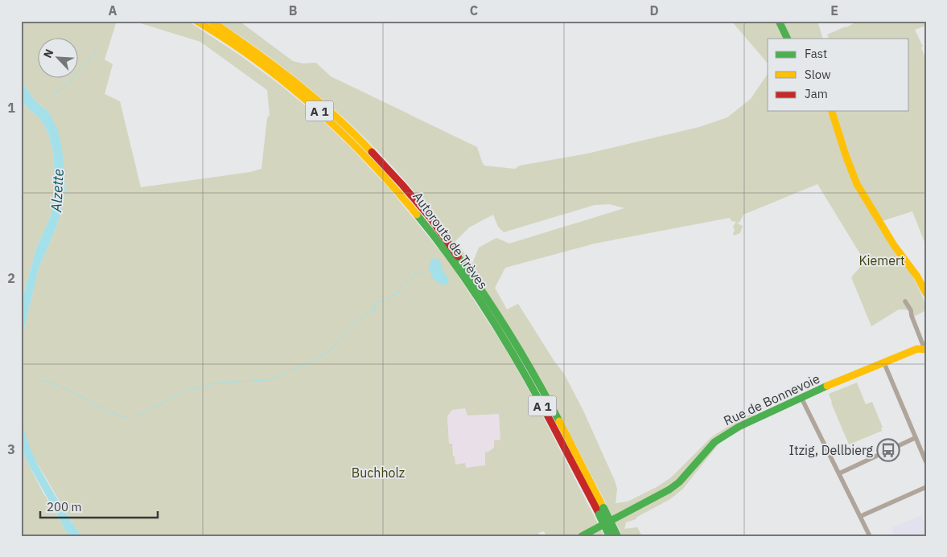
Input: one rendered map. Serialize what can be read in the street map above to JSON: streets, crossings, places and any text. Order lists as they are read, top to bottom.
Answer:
{
  "streets": {
    "main road": ["A 1", "Autoroute de Trèves", "Rue de Bonnevoie"]
  },
  "water": ["Alzette"],
  "parks": ["Kiemert", "Buchholz"],
  "places": {
    "bus stop": ["Itzig, Dellbierg"]
  },
  "legend": ["Fast", "Slow", "Jam"],
  "scale_bar": "200 m",
  "north": "top left",
  "grid": {
    "columns": [
      "A",
      "B",
      "C",
      "D",
      "E"
    ],
    "rows": ["1", "2", "3"]
  }
}
